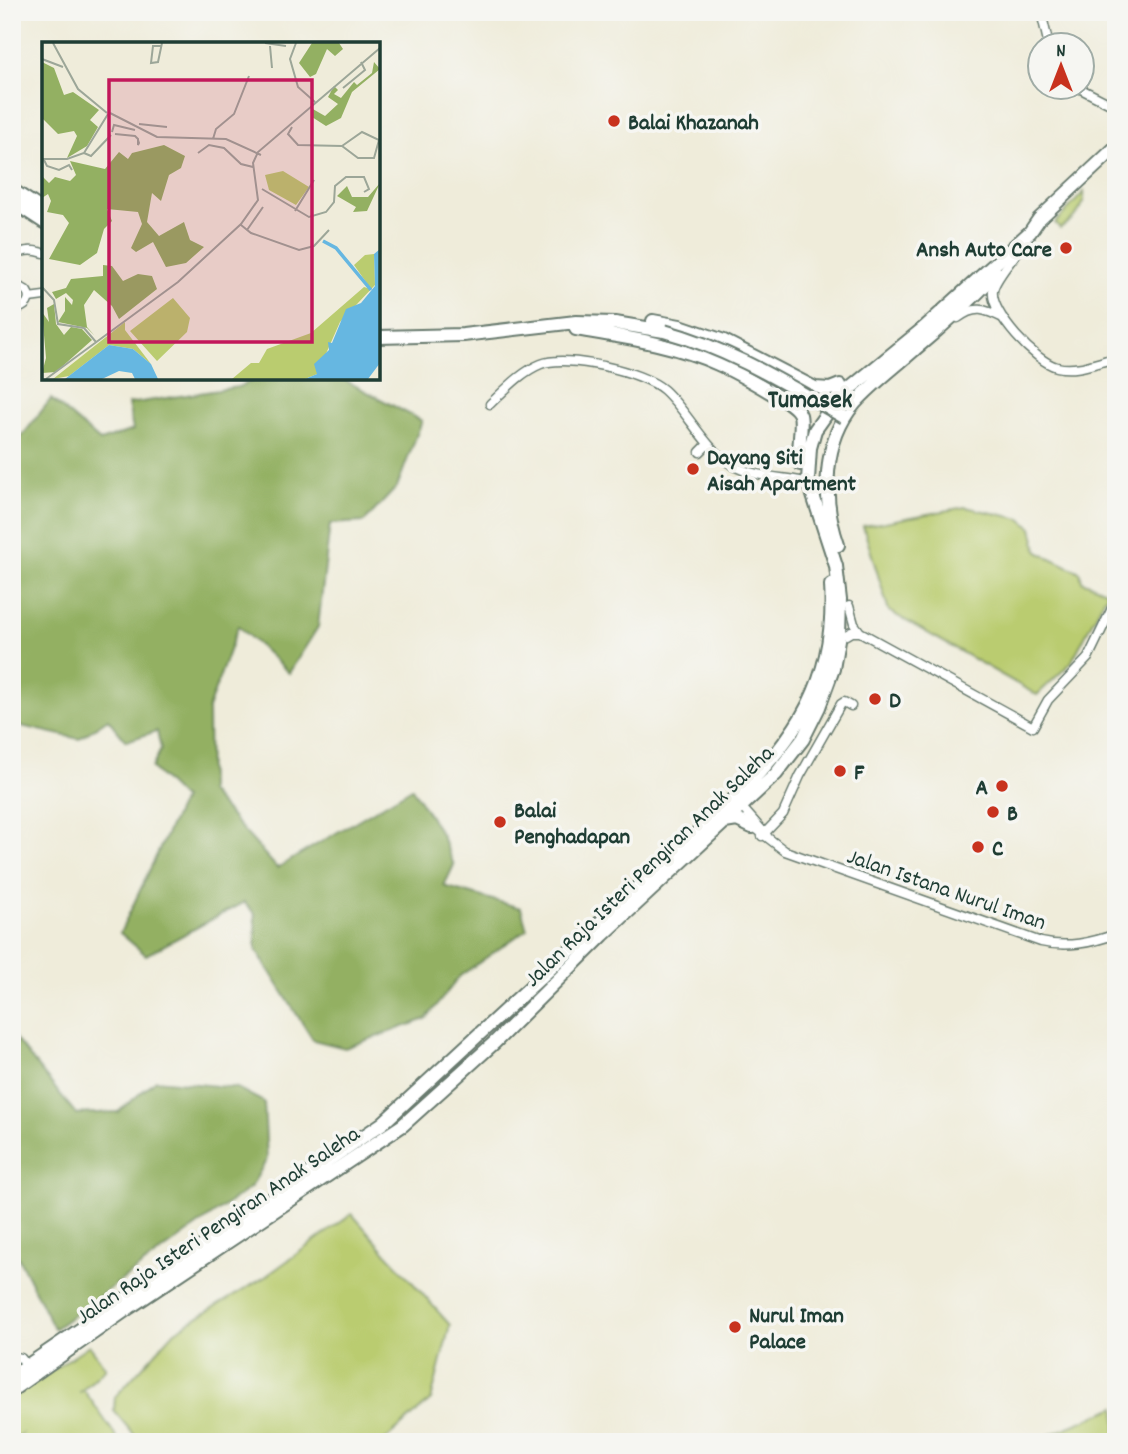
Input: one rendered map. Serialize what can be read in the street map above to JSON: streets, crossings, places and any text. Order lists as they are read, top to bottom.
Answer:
{
  "streets": {
    "main road": ["Jalan Raja Isteri Pengiran Anak Saleha"],
    "street": ["Jalan Istana Nurul Iman"]
  },
  "crossings": [
    ["Jalan Raja Isteri Pengiran Anak Saleha", "Jalan Istana Nurul Iman"]
  ],
  "districts": ["Tumasek"],
  "places": [
    "Balai Khazanah",
    "Ansh Auto Care",
    "Dayang Siti Aisah Apartment",
    "D",
    "F",
    "A",
    "B",
    "Balai Penghadapan",
    "C",
    "Nurul Iman Palace"
  ],
  "north": "top"
}
